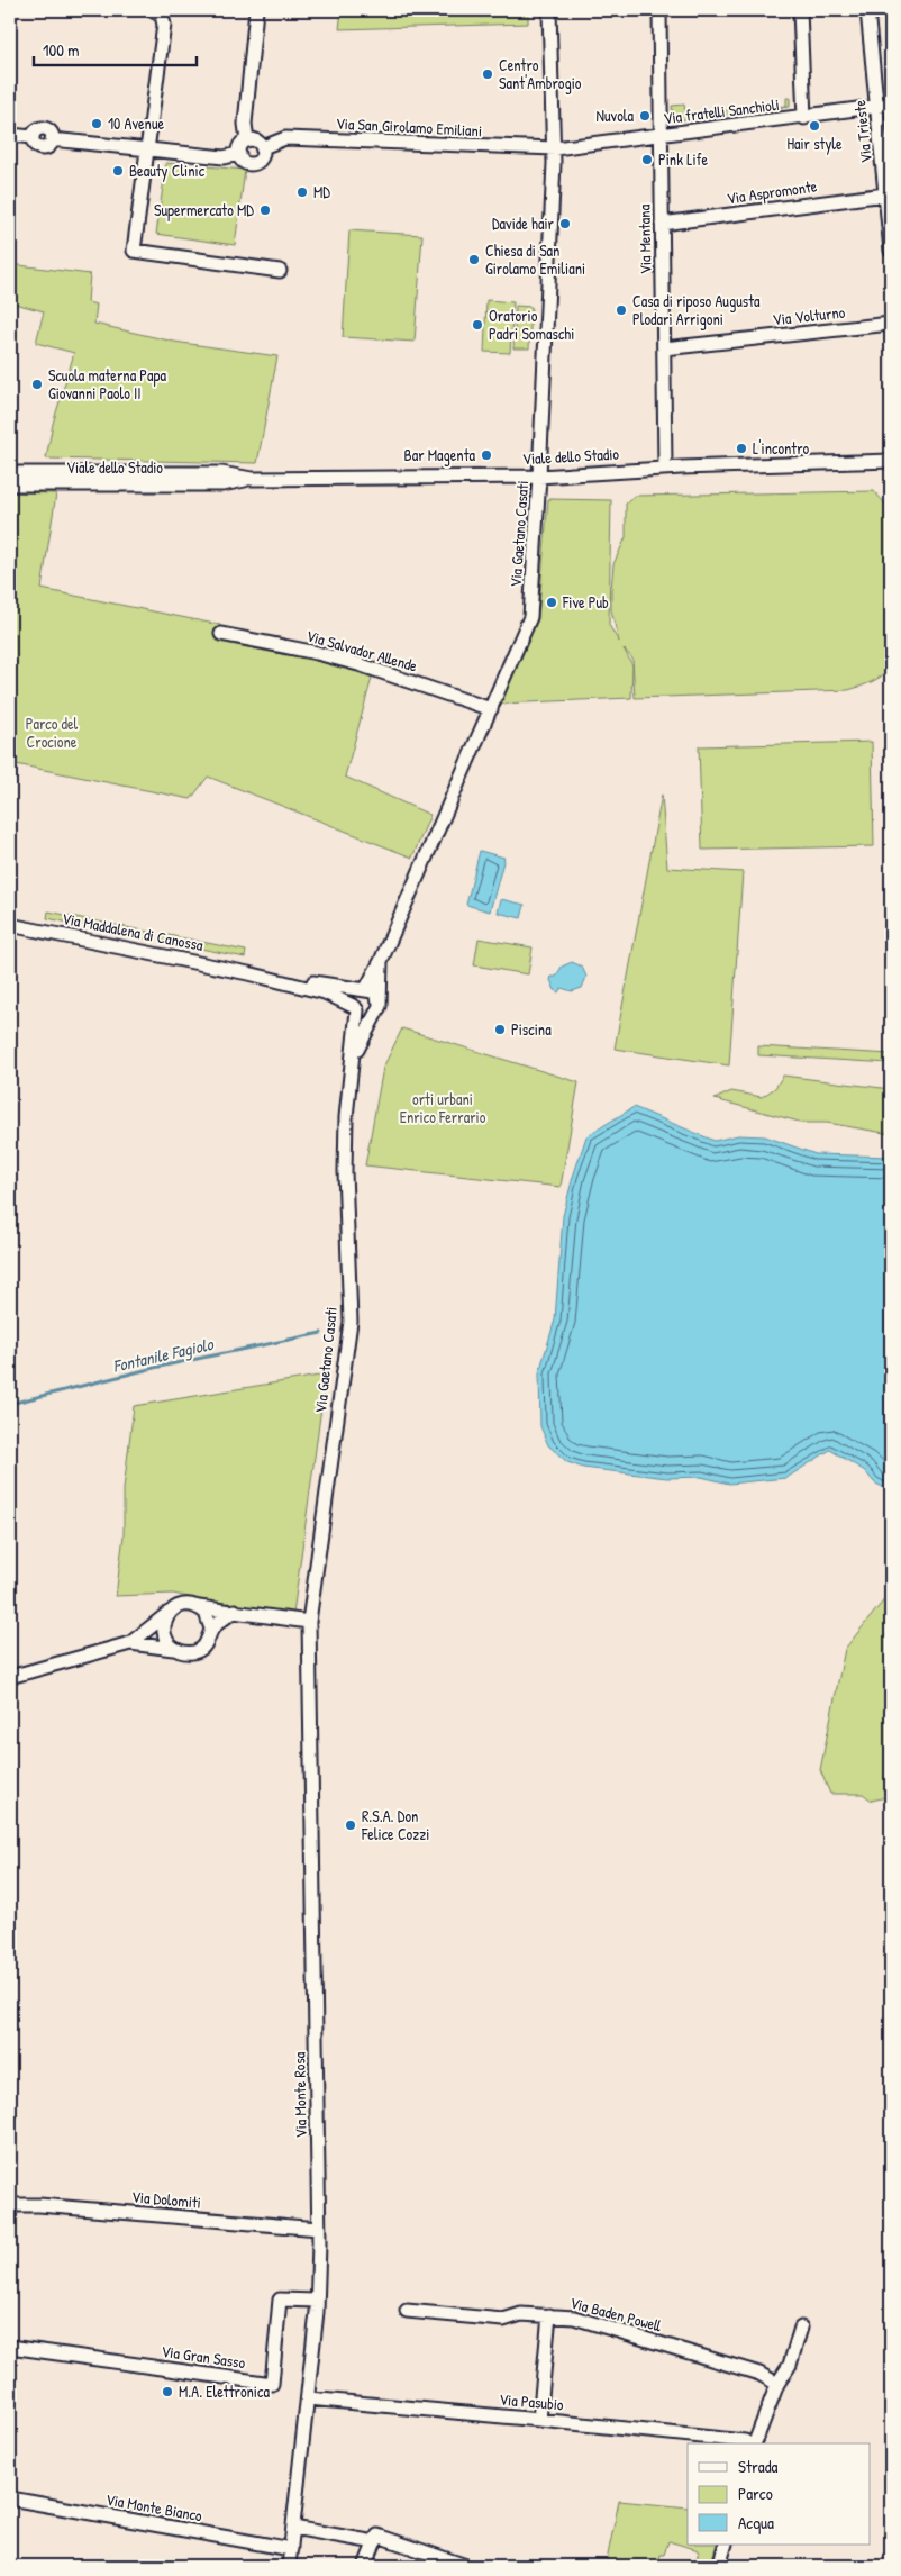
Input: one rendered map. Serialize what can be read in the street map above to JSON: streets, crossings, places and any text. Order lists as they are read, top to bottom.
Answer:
{
  "streets": {
    "street": [
      "Via fratelli Sanchioli",
      "Via San Girolamo Emiliani",
      "Via Trieste",
      "Via Aspromonte",
      "Via Mentana",
      "Via Volturno",
      "Viale dello Stadio",
      "Via Gaetano Casati",
      "Via Salvador Allende",
      "Via Maddalena di Canossa",
      "Via Monte Rosa",
      "Via Dolomiti",
      "Via Baden Powell",
      "Via Gran Sasso",
      "Via Pasubio",
      "Via Monte Bianco"
    ]
  },
  "crossings": [
    ["Via fratelli Sanchioli", "Via San Girolamo Emiliani"],
    ["Via fratelli Sanchioli", "Via Trieste"],
    ["Via fratelli Sanchioli", "Via Mentana"],
    ["Via fratelli Sanchioli", "Via Gaetano Casati"],
    ["Via San Girolamo Emiliani", "Via Gaetano Casati"],
    ["Via Trieste", "Via Aspromonte"],
    ["Via Aspromonte", "Via Mentana"],
    ["Via Mentana", "Via Volturno"],
    ["Via Mentana", "Viale dello Stadio"],
    ["Viale dello Stadio", "Via Gaetano Casati"],
    ["Via Gaetano Casati", "Via Salvador Allende"],
    ["Via Gaetano Casati", "Via Maddalena di Canossa"],
    ["Via Gaetano Casati", "Via Monte Rosa"],
    ["Via Monte Rosa", "Via Dolomiti"],
    ["Via Monte Rosa", "Via Gran Sasso"],
    ["Via Monte Rosa", "Via Pasubio"],
    ["Via Monte Rosa", "Via Monte Bianco"]
  ],
  "water": ["Fontanile Fagiolo"],
  "parks": ["Parco del Crocione", "orti urbani Enrico Ferrario"],
  "places": [
    "Centro Sant'Ambrogio",
    "Nuvola",
    "10 Avenue",
    "Hair style",
    "Pink Life",
    "Beauty Clinic",
    "MD",
    "Supermercato MD",
    "Davide hair",
    "Chiesa di San Girolamo Emiliani",
    "Casa di riposo Augusta Plodari Arrigoni",
    "Oratorio Padri Somaschi",
    "Scuola materna Papa Giovanni Paolo II",
    "L'incontro",
    "Bar Magenta",
    "Five Pub",
    "Piscina",
    "R.S.A. Don Felice Cozzi",
    "M.A. Elettronica"
  ],
  "legend": ["Strada", "Parco", "Acqua"],
  "scale_bar": "100 m"
}
